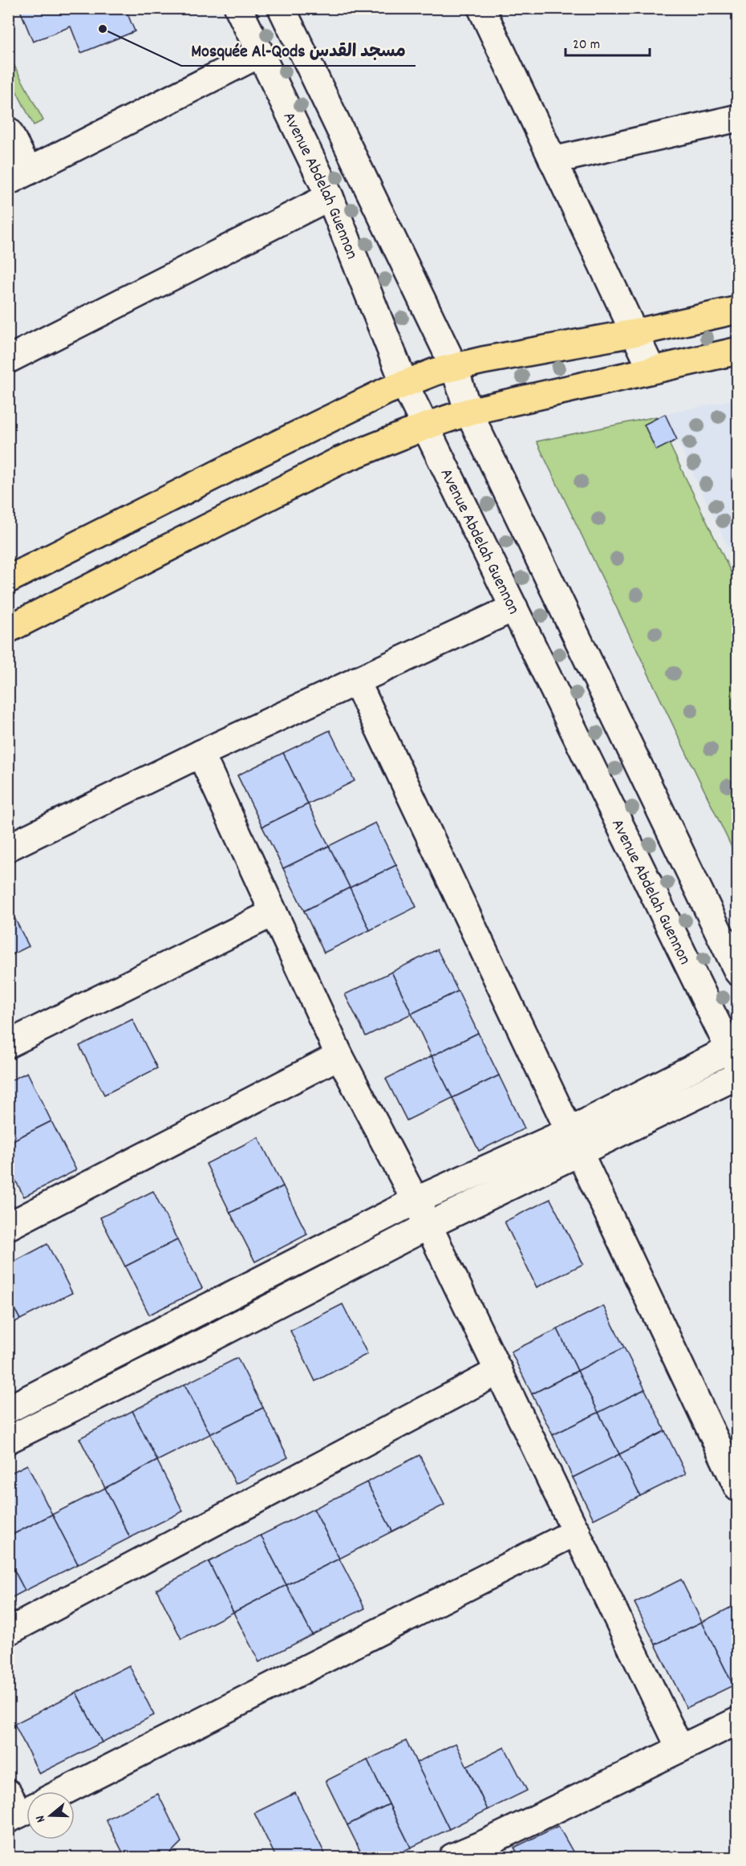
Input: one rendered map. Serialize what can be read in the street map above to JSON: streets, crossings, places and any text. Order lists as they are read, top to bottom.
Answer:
{
  "streets": {
    "street": ["Avenue Abdelah Guennon"]
  },
  "places": ["Mosquée Al-Qods مسجد القدس"],
  "scale_bar": "20 m",
  "north": "left"
}
